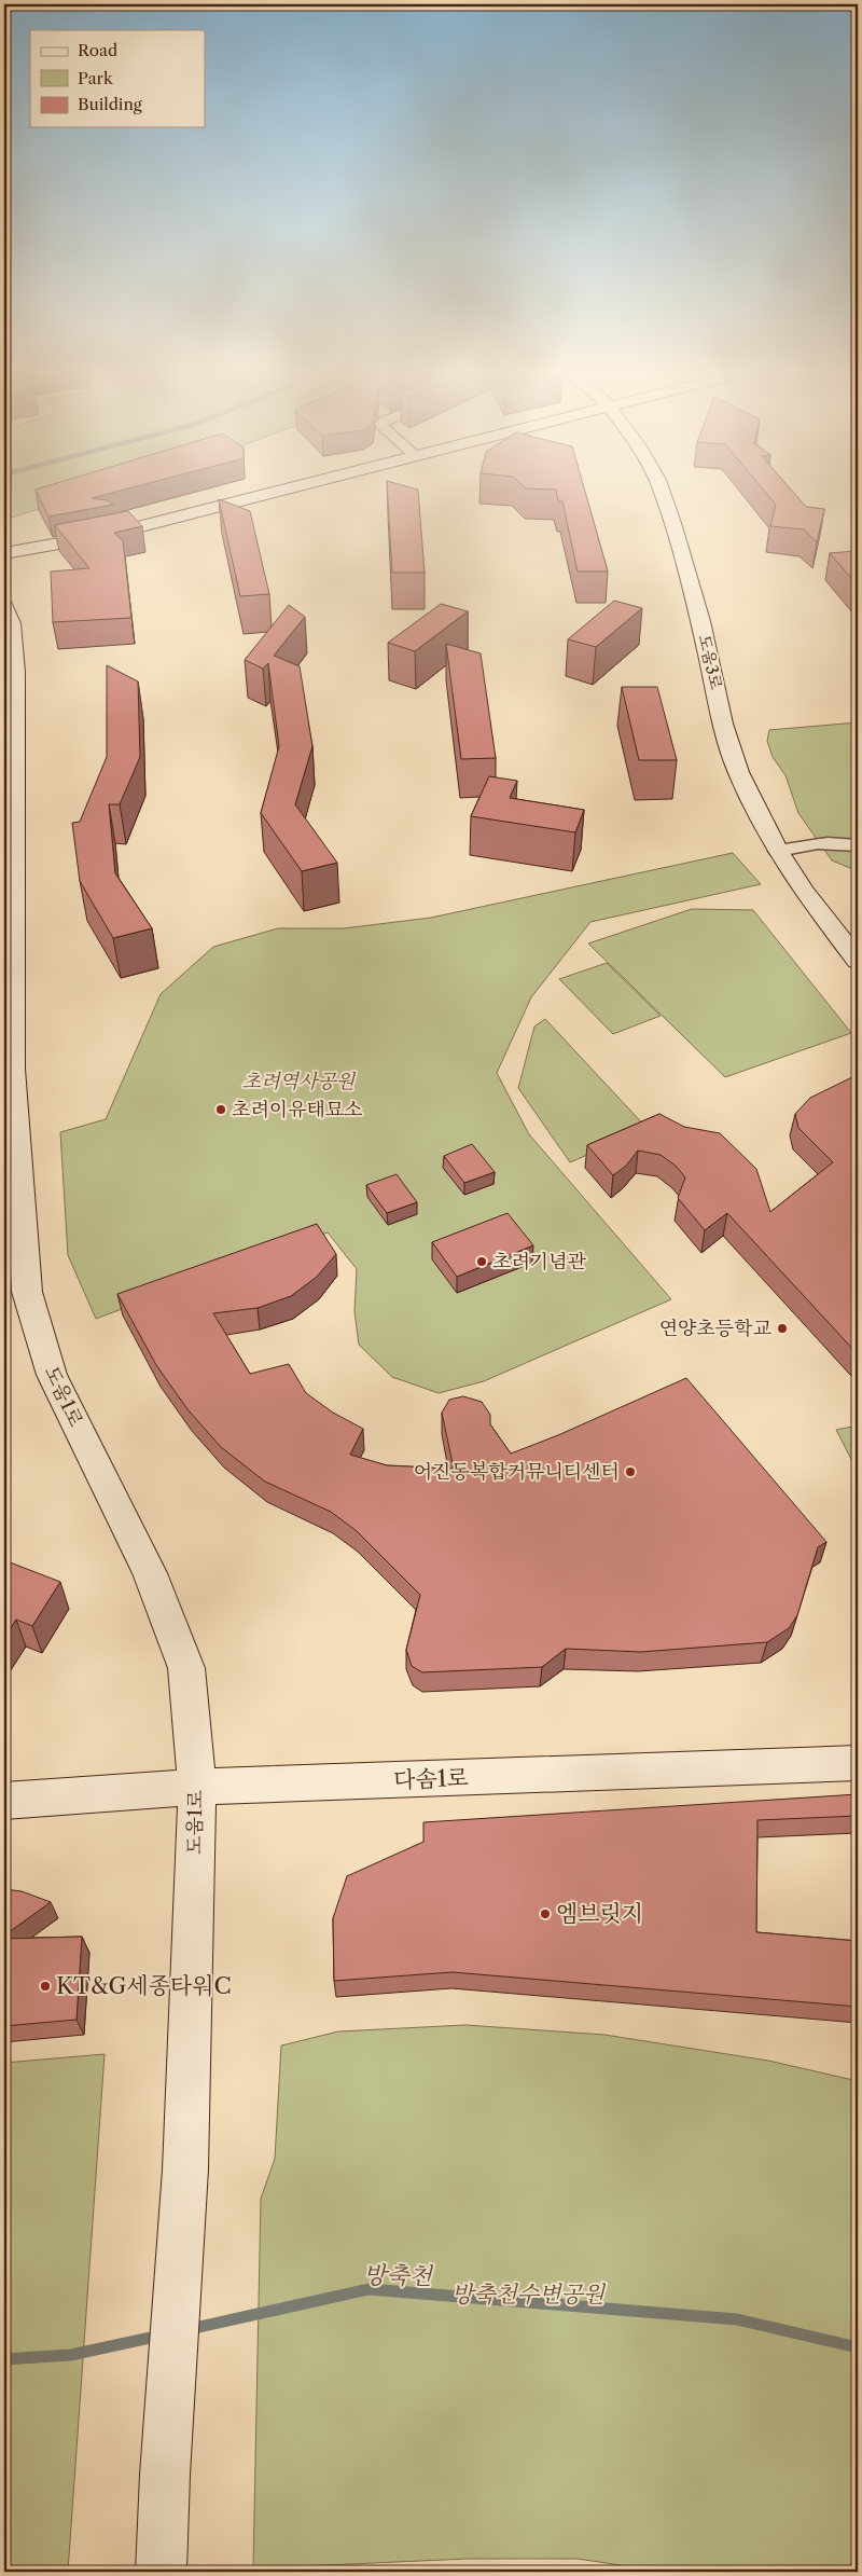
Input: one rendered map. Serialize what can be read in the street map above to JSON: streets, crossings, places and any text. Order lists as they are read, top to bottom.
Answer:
{
  "streets": {
    "street": ["도움3로", "도움1로", "다솜1로"]
  },
  "crossings": [
    ["도움1로", "다솜1로"]
  ],
  "water": ["방축천"],
  "parks": ["초려역사공원", "방축천수변공원"],
  "places": [
    "초려이유태묘소",
    "초려기념관",
    "연양초등학교",
    "어진동복합커뮤니티센터",
    "엠브릿지",
    "KT&G세종타워C"
  ],
  "legend": ["Road", "Park", "Building"]
}
